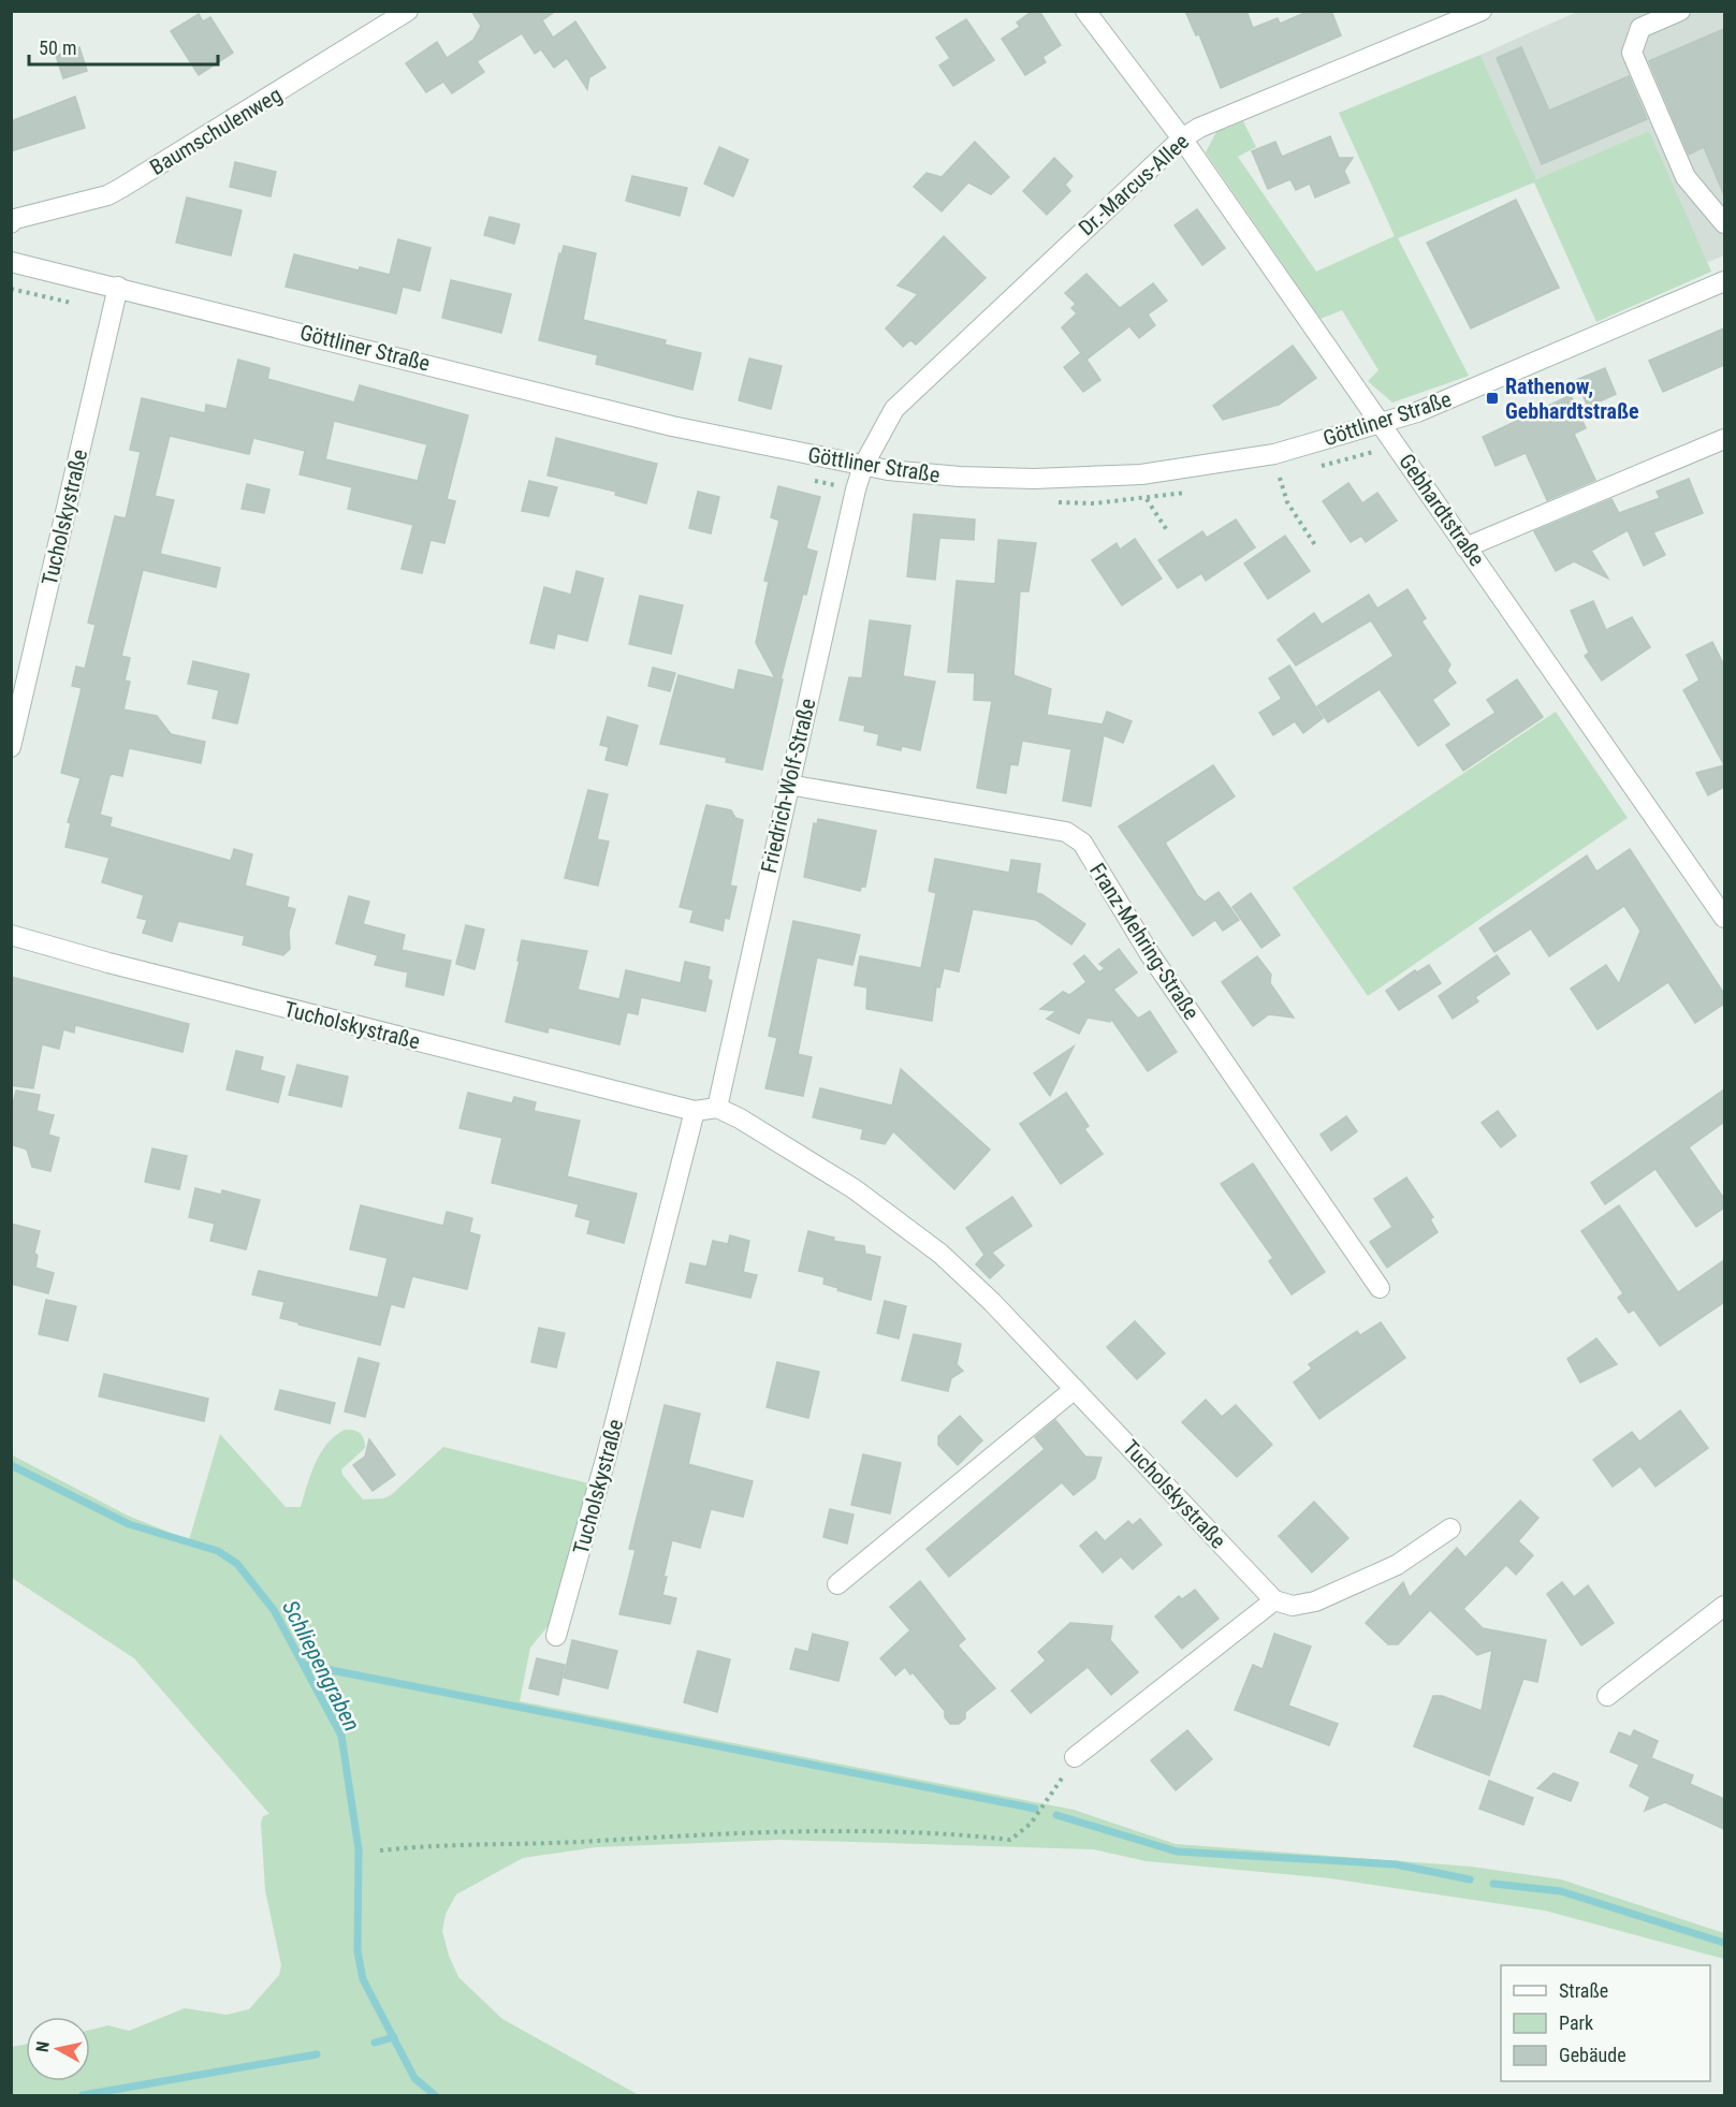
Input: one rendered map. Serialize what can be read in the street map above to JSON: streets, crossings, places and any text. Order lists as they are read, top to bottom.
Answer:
{
  "streets": {
    "street": [
      "Baumschulenweg",
      "Dr.-Marcus-Allee",
      "Göttliner Straße",
      "Gebhardtstraße",
      "Tucholskystraße",
      "Friedrich-Wolf-Straße",
      "Franz-Mehring-Straße"
    ]
  },
  "crossings": [
    ["Dr.-Marcus-Allee", "Göttliner Straße"],
    ["Dr.-Marcus-Allee", "Gebhardtstraße"],
    ["Dr.-Marcus-Allee", "Friedrich-Wolf-Straße"],
    ["Göttliner Straße", "Gebhardtstraße"],
    ["Göttliner Straße", "Tucholskystraße"],
    ["Göttliner Straße", "Friedrich-Wolf-Straße"],
    ["Tucholskystraße", "Friedrich-Wolf-Straße"],
    ["Friedrich-Wolf-Straße", "Franz-Mehring-Straße"]
  ],
  "water": ["Schliepengraben"],
  "places": {
    "transit": ["Rathenow, Gebhardtstraße"]
  },
  "legend": ["Straße", "Park", "Gebäude"],
  "scale_bar": "50 m",
  "north": "left"
}
